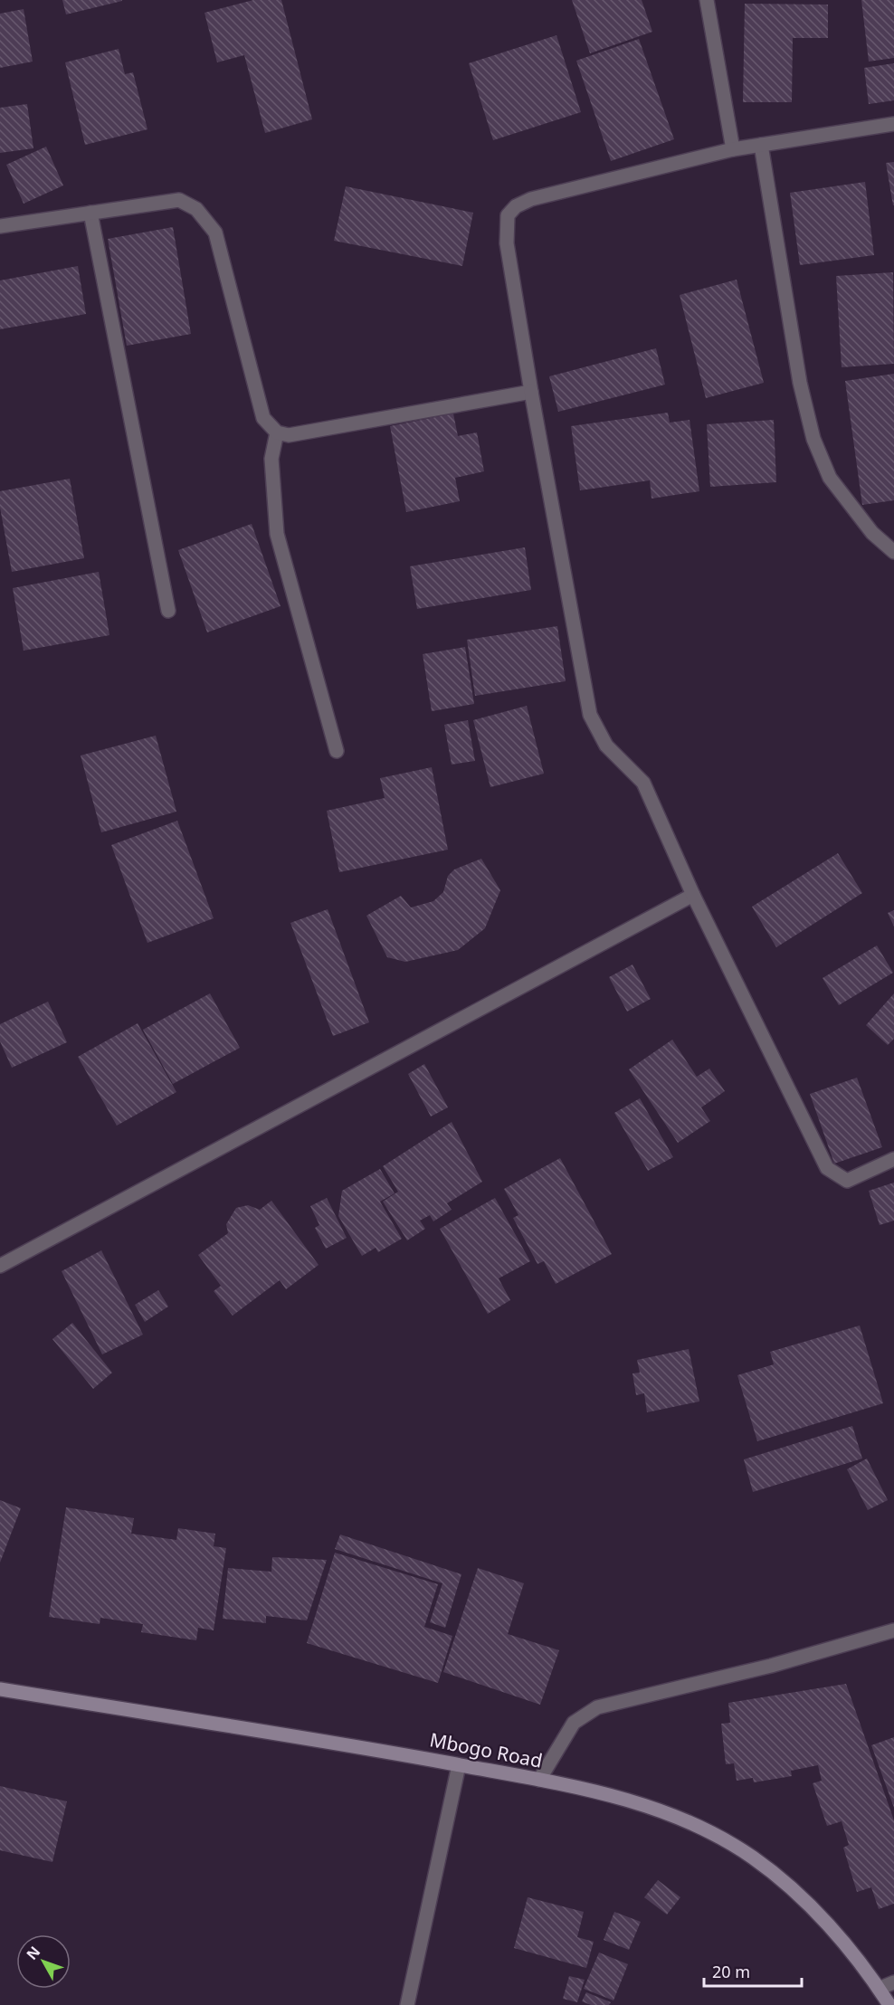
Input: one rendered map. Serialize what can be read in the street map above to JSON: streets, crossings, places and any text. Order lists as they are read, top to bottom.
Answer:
{
  "streets": {
    "main road": ["Mbogo Road"]
  },
  "scale_bar": "20 m",
  "north": "top left"
}
